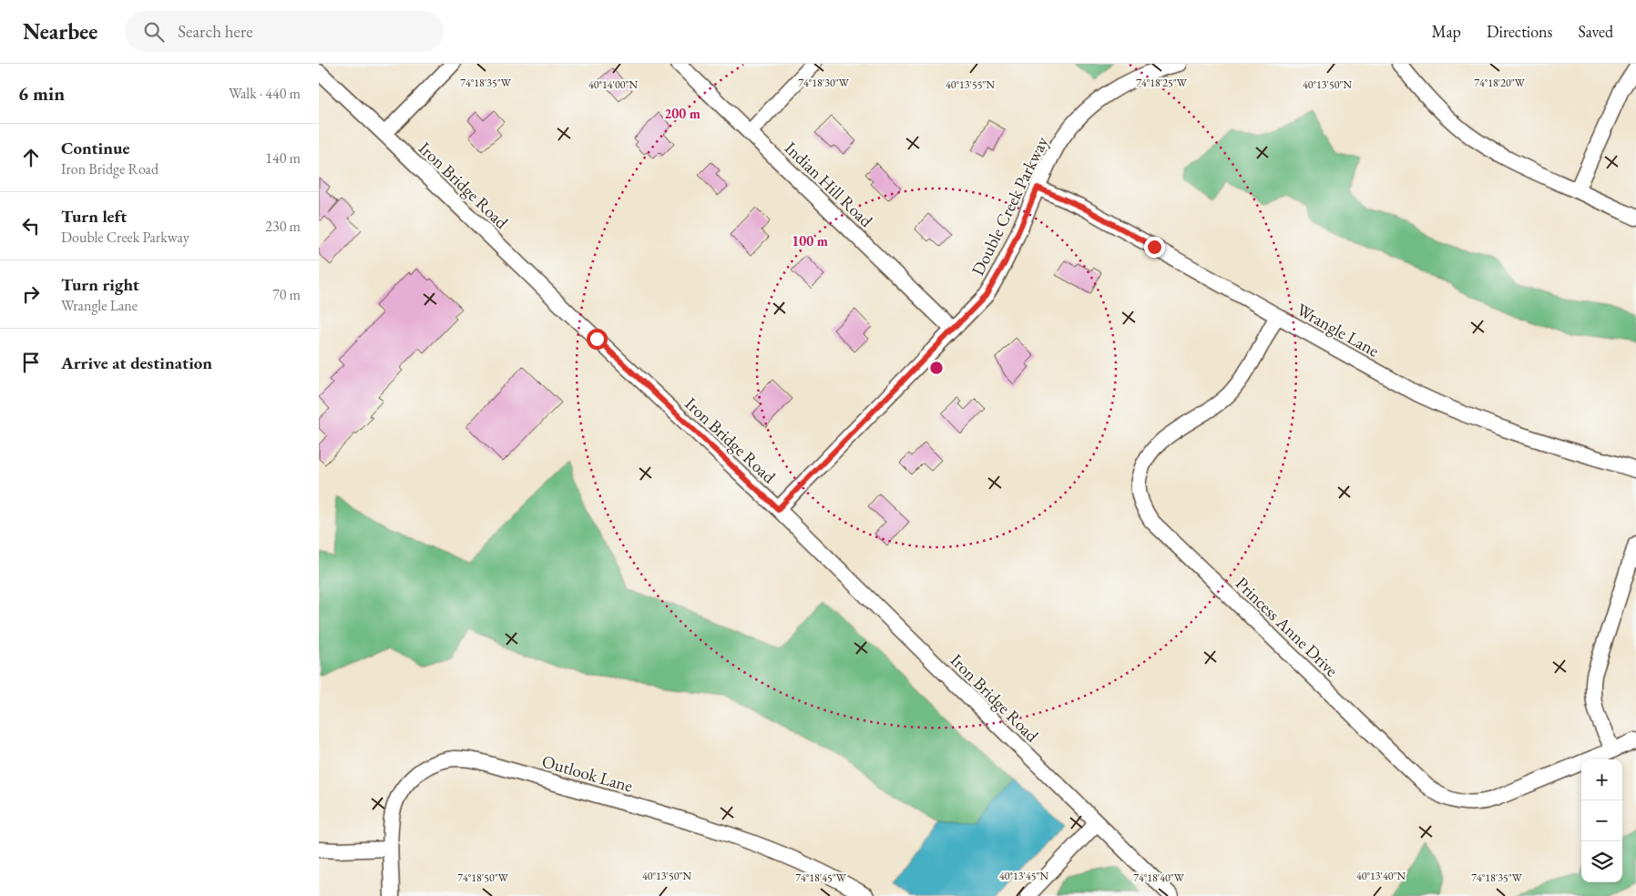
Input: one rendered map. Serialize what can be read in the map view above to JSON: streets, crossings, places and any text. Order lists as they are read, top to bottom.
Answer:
{
  "streets": {
    "street": [
      "Indian Hill Road",
      "Iron Bridge Road",
      "Double Creek Parkway",
      "Wrangle Lane",
      "Princess Anne Drive",
      "Outlook Lane"
    ]
  },
  "crossings": [
    ["Indian Hill Road", "Double Creek Parkway"],
    ["Iron Bridge Road", "Double Creek Parkway"],
    ["Double Creek Parkway", "Wrangle Lane"],
    ["Wrangle Lane", "Princess Anne Drive"]
  ],
  "page": {
    "header": "Nearbee",
    "search": "Search here",
    "nav": ["Map", "Directions", "Saved"],
    "heading": ["6 min", "Walk · 440 m"],
    "list": [
      ["Continue", "Iron Bridge Road", "140 m"],
      ["Turn left", "Double Creek Parkway", "230 m"],
      ["Turn right", "Wrangle Lane", "70 m"],
      "Arrive at destination"
    ],
    "map_buttons": ["+", "−"]
  },
  "coordinates": [
    "74°18'35\"W",
    "74°18'30\"W",
    "74°18'25\"W",
    "74°18'20\"W",
    "40°14'00\"N",
    "40°13'55\"N",
    "40°13'50\"N",
    "40°13'45\"N",
    "40°13'40\"N",
    "74°18'50\"W",
    "74°18'45\"W",
    "74°18'40\"W"
  ],
  "rings": ["200 m", "100 m"]
}
